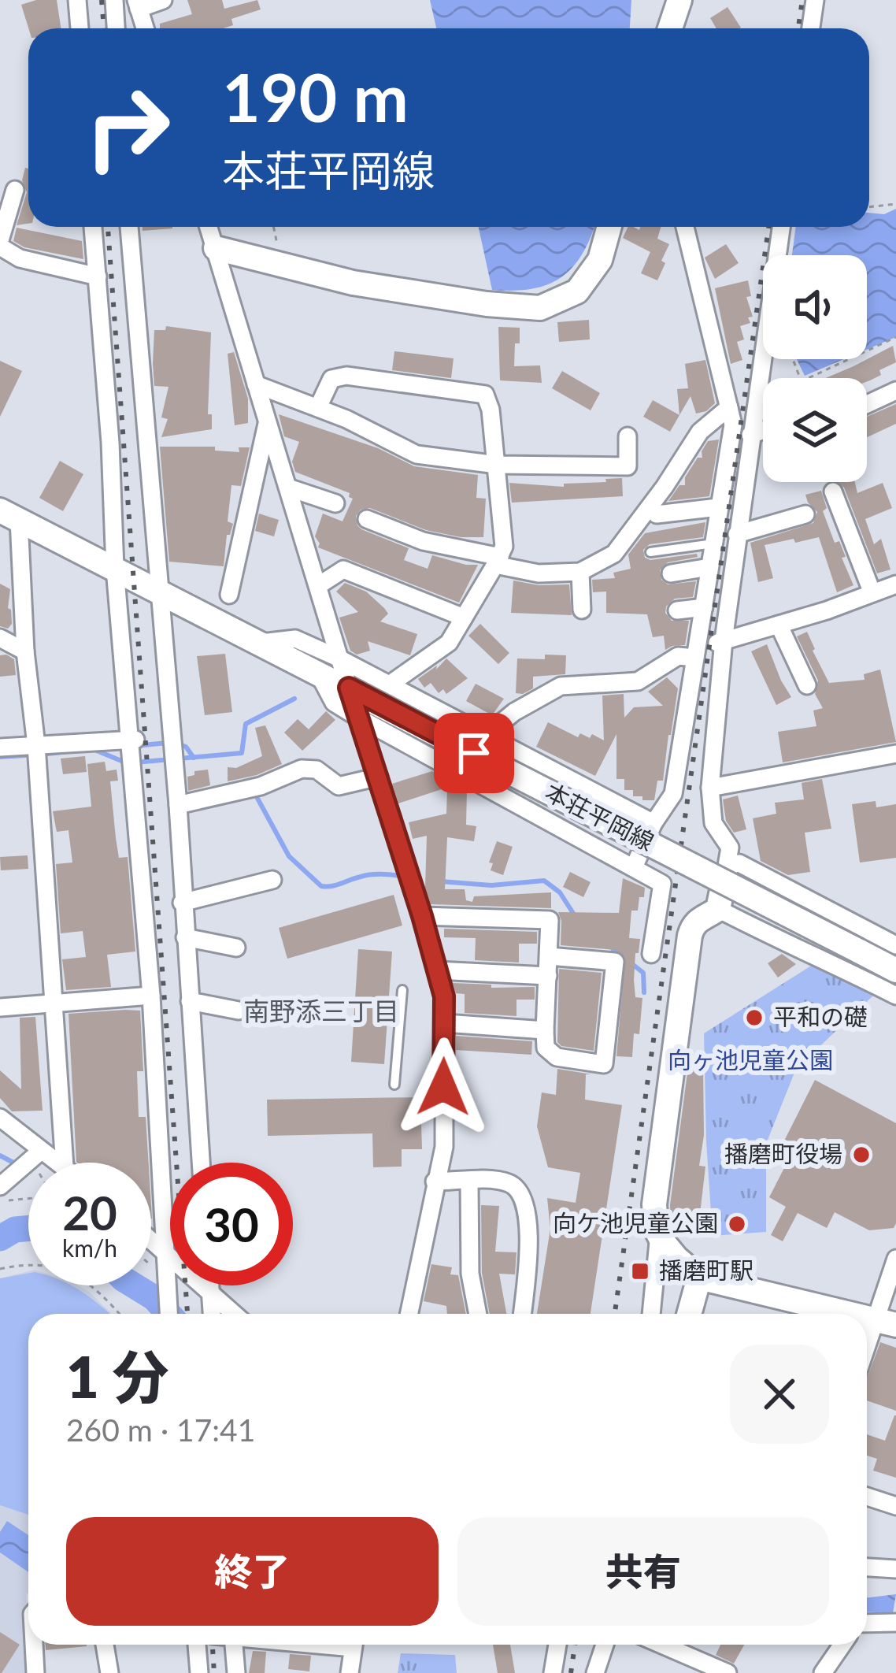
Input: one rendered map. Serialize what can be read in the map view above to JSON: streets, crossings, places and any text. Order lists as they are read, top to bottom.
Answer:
{
  "streets": {
    "street": ["本荘平岡線"]
  },
  "districts": ["南野添三丁目"],
  "parks": ["向ヶ池児童公園"],
  "places": {
    "other": ["平和の礎", "播磨町役場", "向ケ池児童公園"],
    "transit": ["播磨町駅"]
  },
  "page": {
    "turn": ["190 m", "本荘平岡線"],
    "speed": "20 km/h",
    "limit": "30",
    "heading": ["1 分", "260 m · 17:41"],
    "buttons": ["終了", "共有"]
  }
}
